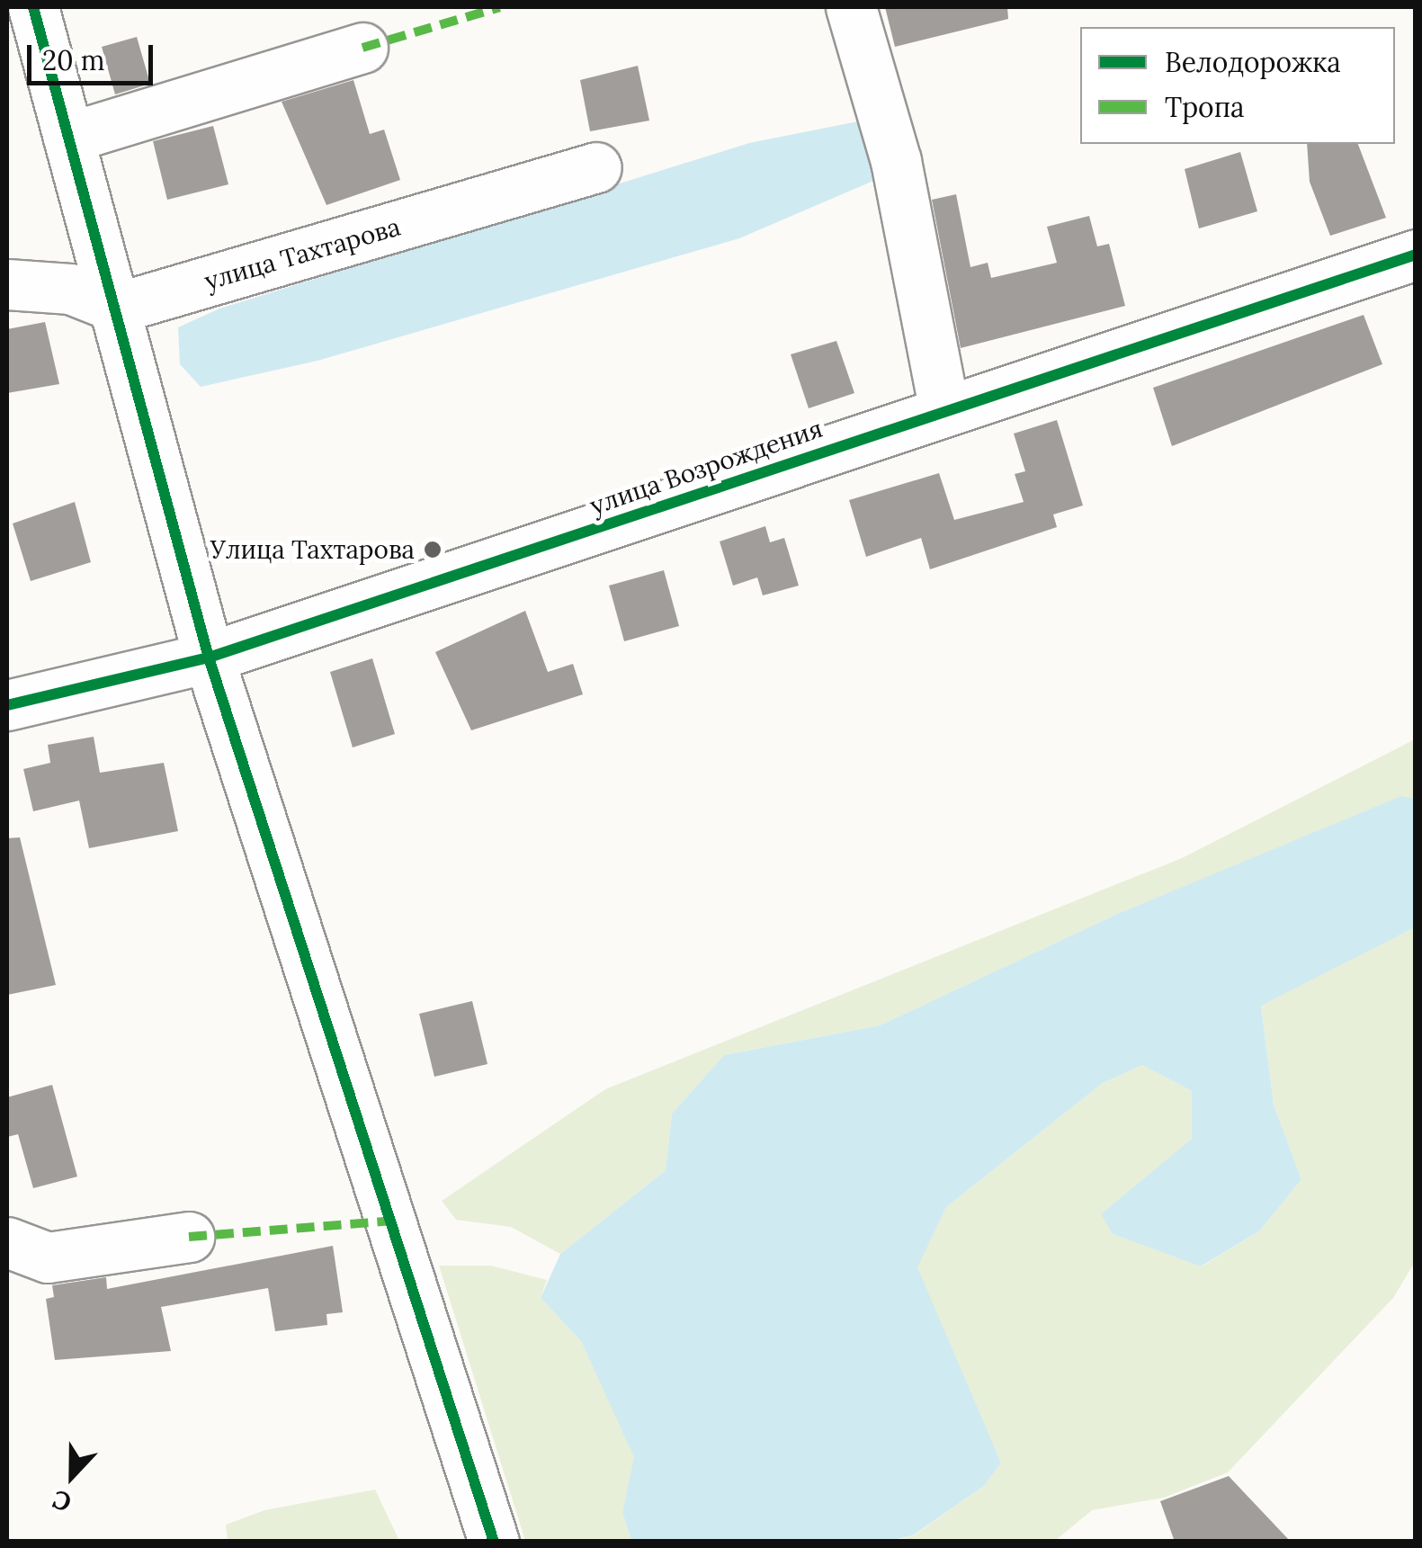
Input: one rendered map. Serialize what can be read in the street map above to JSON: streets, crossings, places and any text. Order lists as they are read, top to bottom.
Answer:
{
  "streets": {
    "street": ["улица Тахтарова", "улица Возрождения"]
  },
  "places": ["Улица Тахтарова"],
  "legend": ["Велодорожка", "Тропа"],
  "scale_bar": "20 m",
  "north": "bottom"
}
